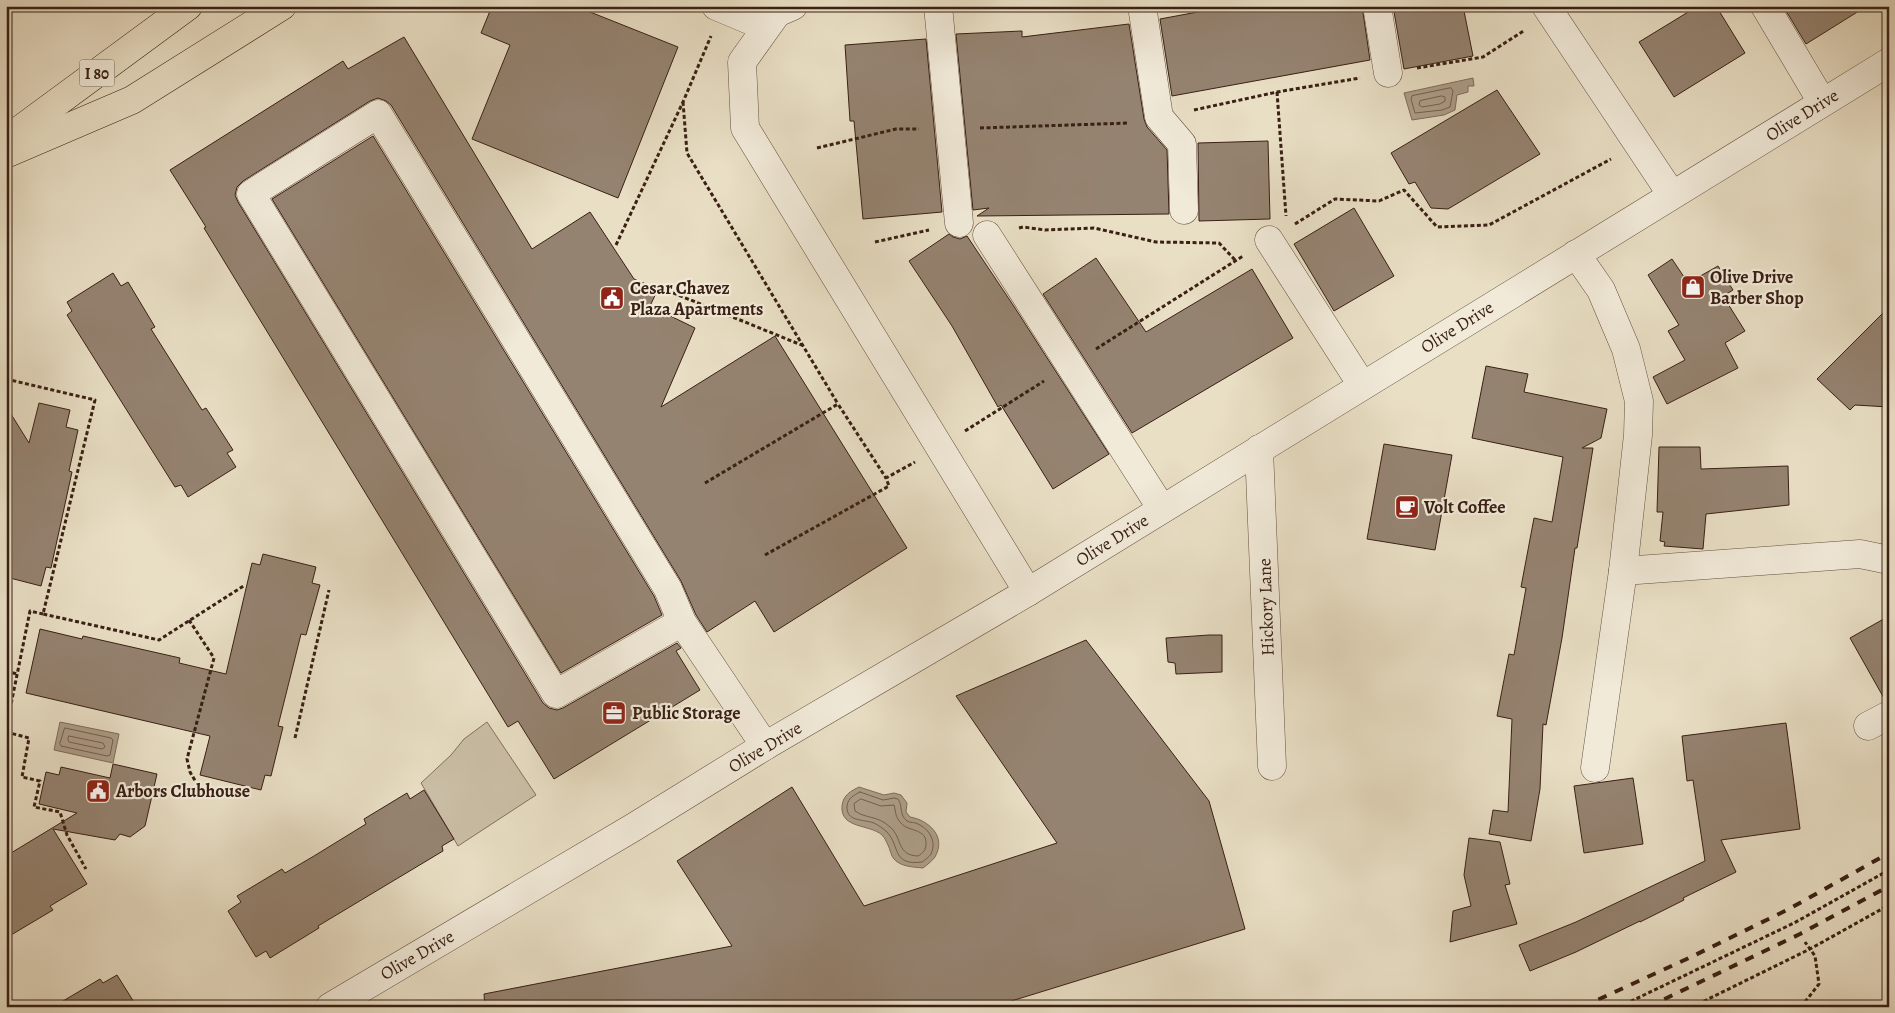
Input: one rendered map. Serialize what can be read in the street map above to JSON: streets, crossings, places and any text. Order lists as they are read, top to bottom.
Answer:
{
  "streets": {
    "highway": ["I 80"],
    "street": ["Olive Drive", "Hickory Lane"]
  },
  "crossings": [
    ["Olive Drive", "Hickory Lane"]
  ],
  "places": {
    "shop": ["Olive Drive Barber Shop"],
    "public building": ["Cesar Chavez Plaza Apartments", "Arbors Clubhouse"],
    "cafe": ["Volt Coffee"],
    "office": ["Public Storage"]
  }
}
